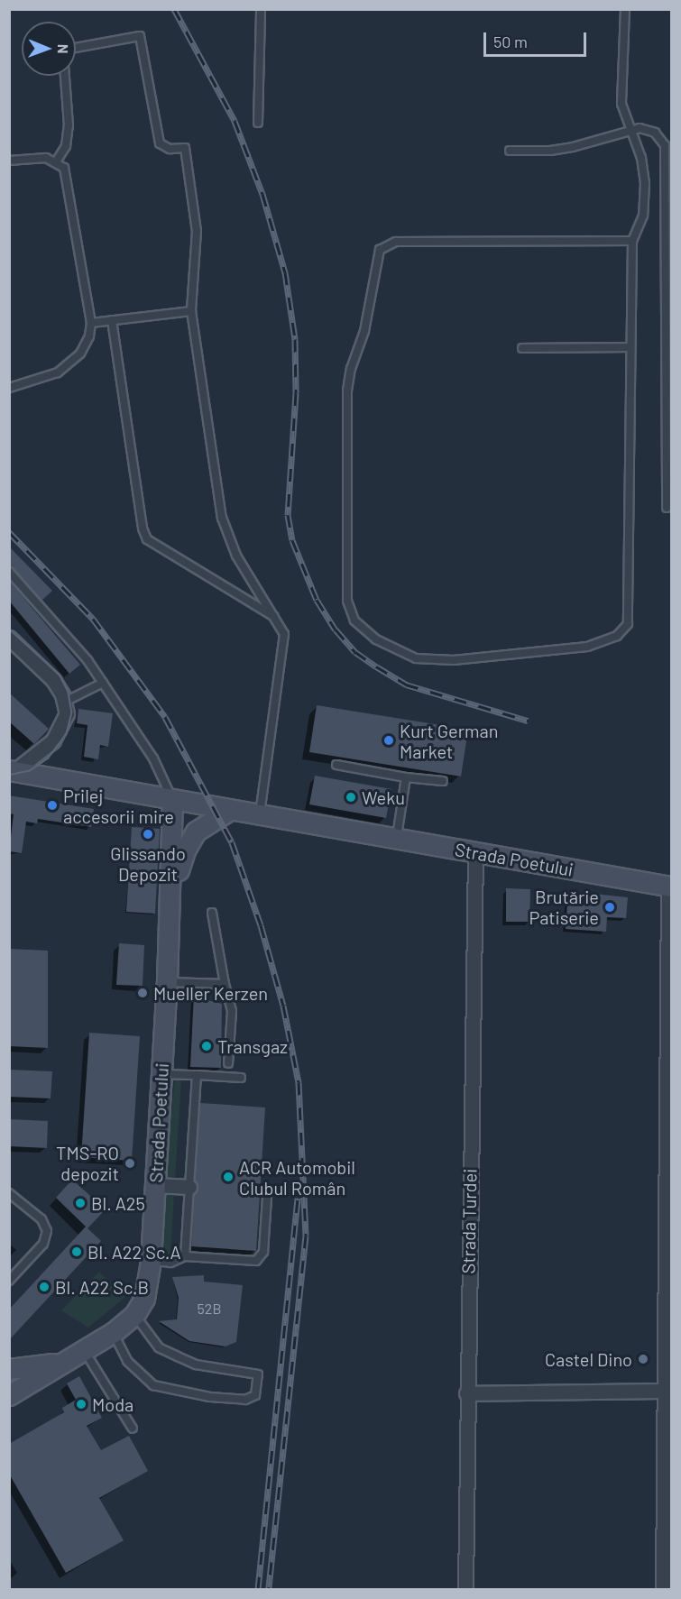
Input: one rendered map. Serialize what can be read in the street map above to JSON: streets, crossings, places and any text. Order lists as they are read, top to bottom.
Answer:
{
  "streets": {
    "street": ["Strada Poetului", "Strada Turdei"]
  },
  "crossings": [
    ["Strada Poetului", "Strada Turdei"]
  ],
  "places": [
    "Kurt German Market",
    "Weku",
    "Prilej accesorii mire",
    "Glissando Depozit",
    "Brutărie Patiserie",
    "Mueller Kerzen",
    "Transgaz",
    "TMS-RO depozit",
    "ACR Automobil Clubul Român",
    "Bl. A25",
    "Bl. A22 Sc.A",
    "Bl. A22 Sc.B",
    "Castel Dino",
    "Moda"
  ],
  "house_numbers": ["52B"],
  "scale_bar": "50 m",
  "north": "right"
}
